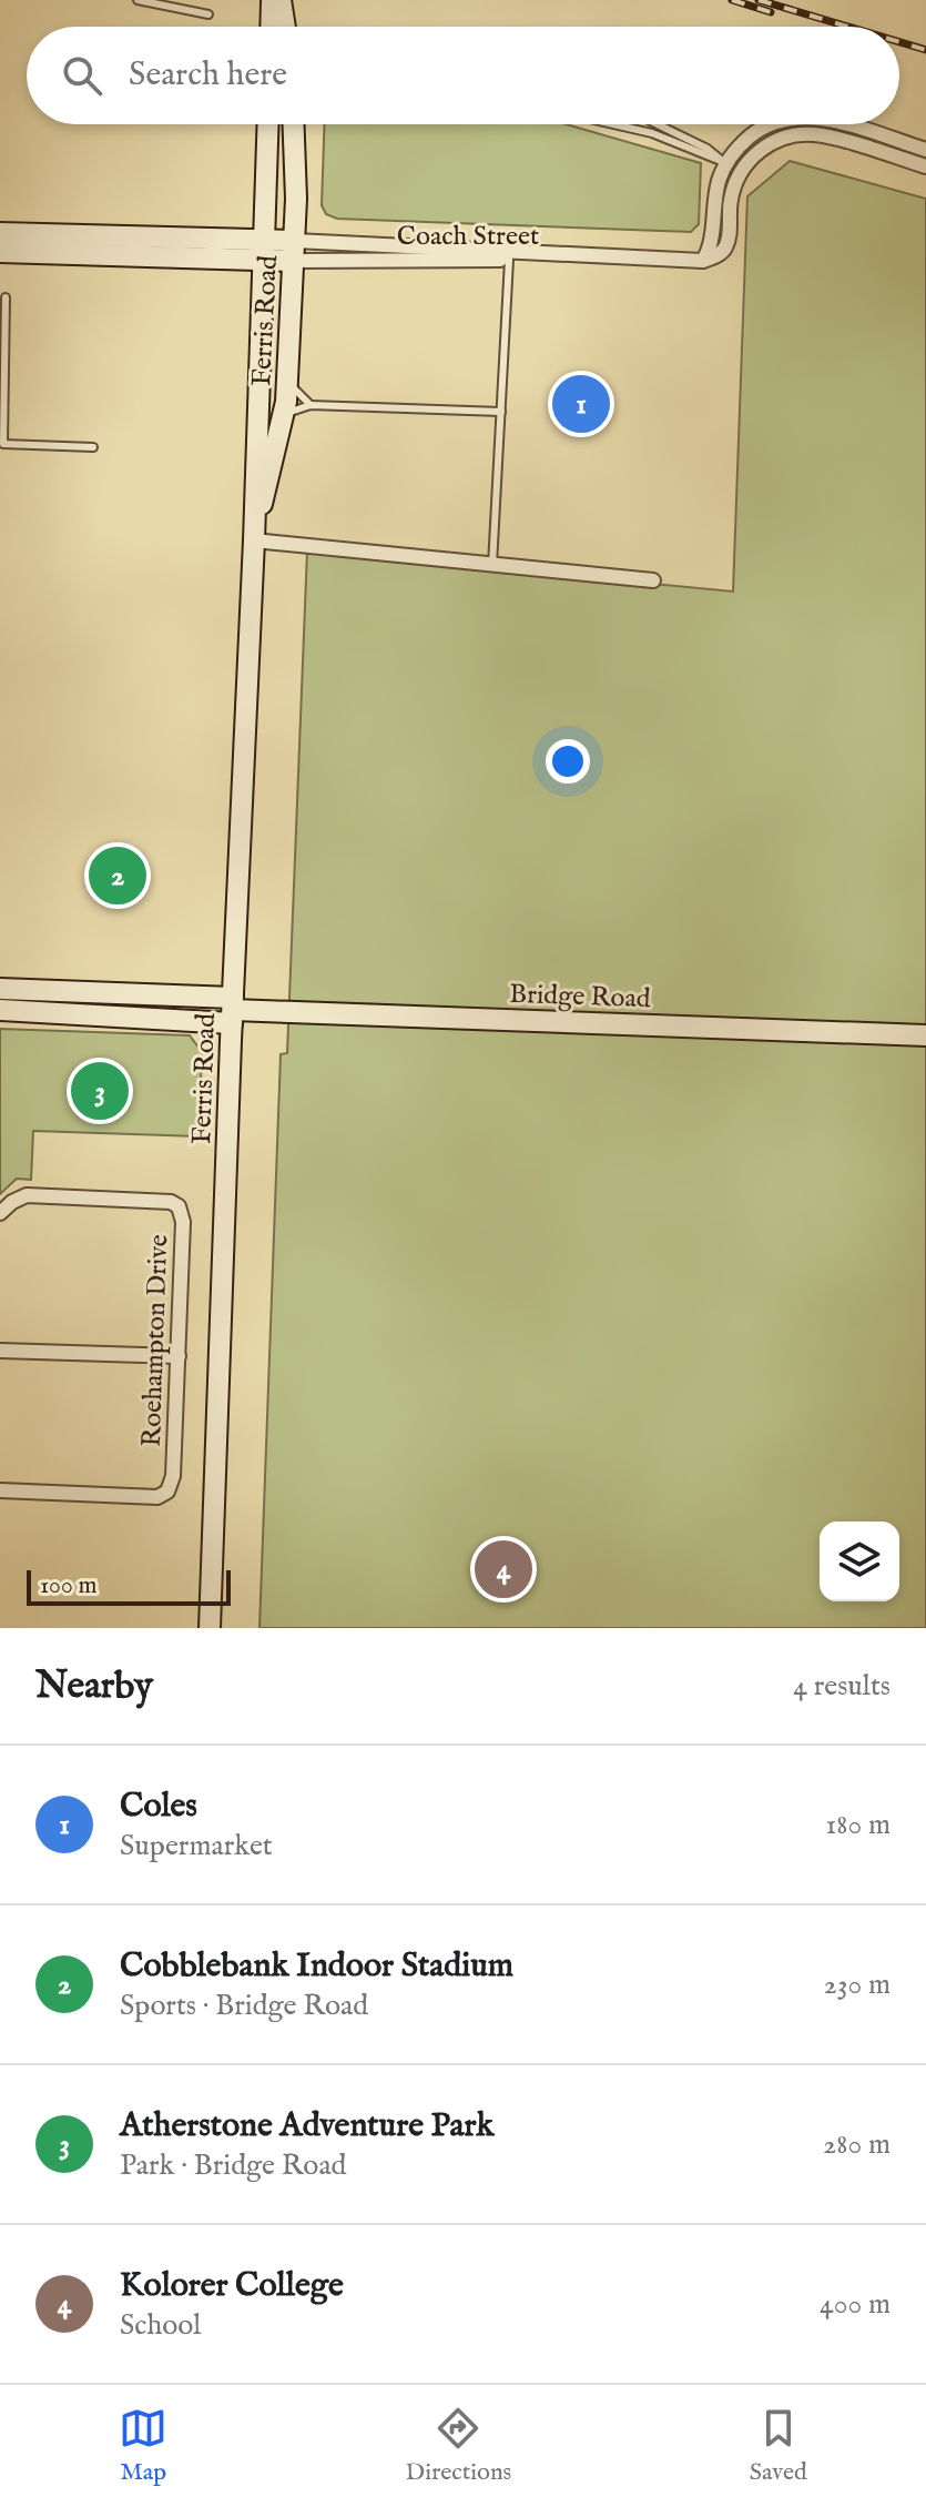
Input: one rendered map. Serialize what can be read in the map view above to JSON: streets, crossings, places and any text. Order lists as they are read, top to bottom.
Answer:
{
  "streets": {
    "street": [
      "Coach Street",
      "Ferris Road",
      "Bridge Road",
      "Roehampton Drive"
    ]
  },
  "crossings": [
    ["Coach Street", "Ferris Road"],
    ["Ferris Road", "Bridge Road"]
  ],
  "scale_bar": "100 m",
  "page": {
    "search": "Search here",
    "pins": [
      "1",
      "2",
      "3",
      "4"
    ],
    "scale": "100 m",
    "heading": ["Nearby", "4 results"],
    "list": [
      {
        "mark": "1",
        "name": "Coles",
        "note": "Supermarket",
        "value": "180 m"
      },
      {
        "mark": "2",
        "name": "Cobblebank Indoor Stadium",
        "note": "Sports · Bridge Road",
        "value": "230 m"
      },
      {
        "mark": "3",
        "name": "Atherstone Adventure Park",
        "note": "Park · Bridge Road",
        "value": "280 m"
      },
      {
        "mark": "4",
        "name": "Kolorer College",
        "note": "School",
        "value": "400 m"
      }
    ],
    "nav": ["Map", "Directions", "Saved"]
  }
}
